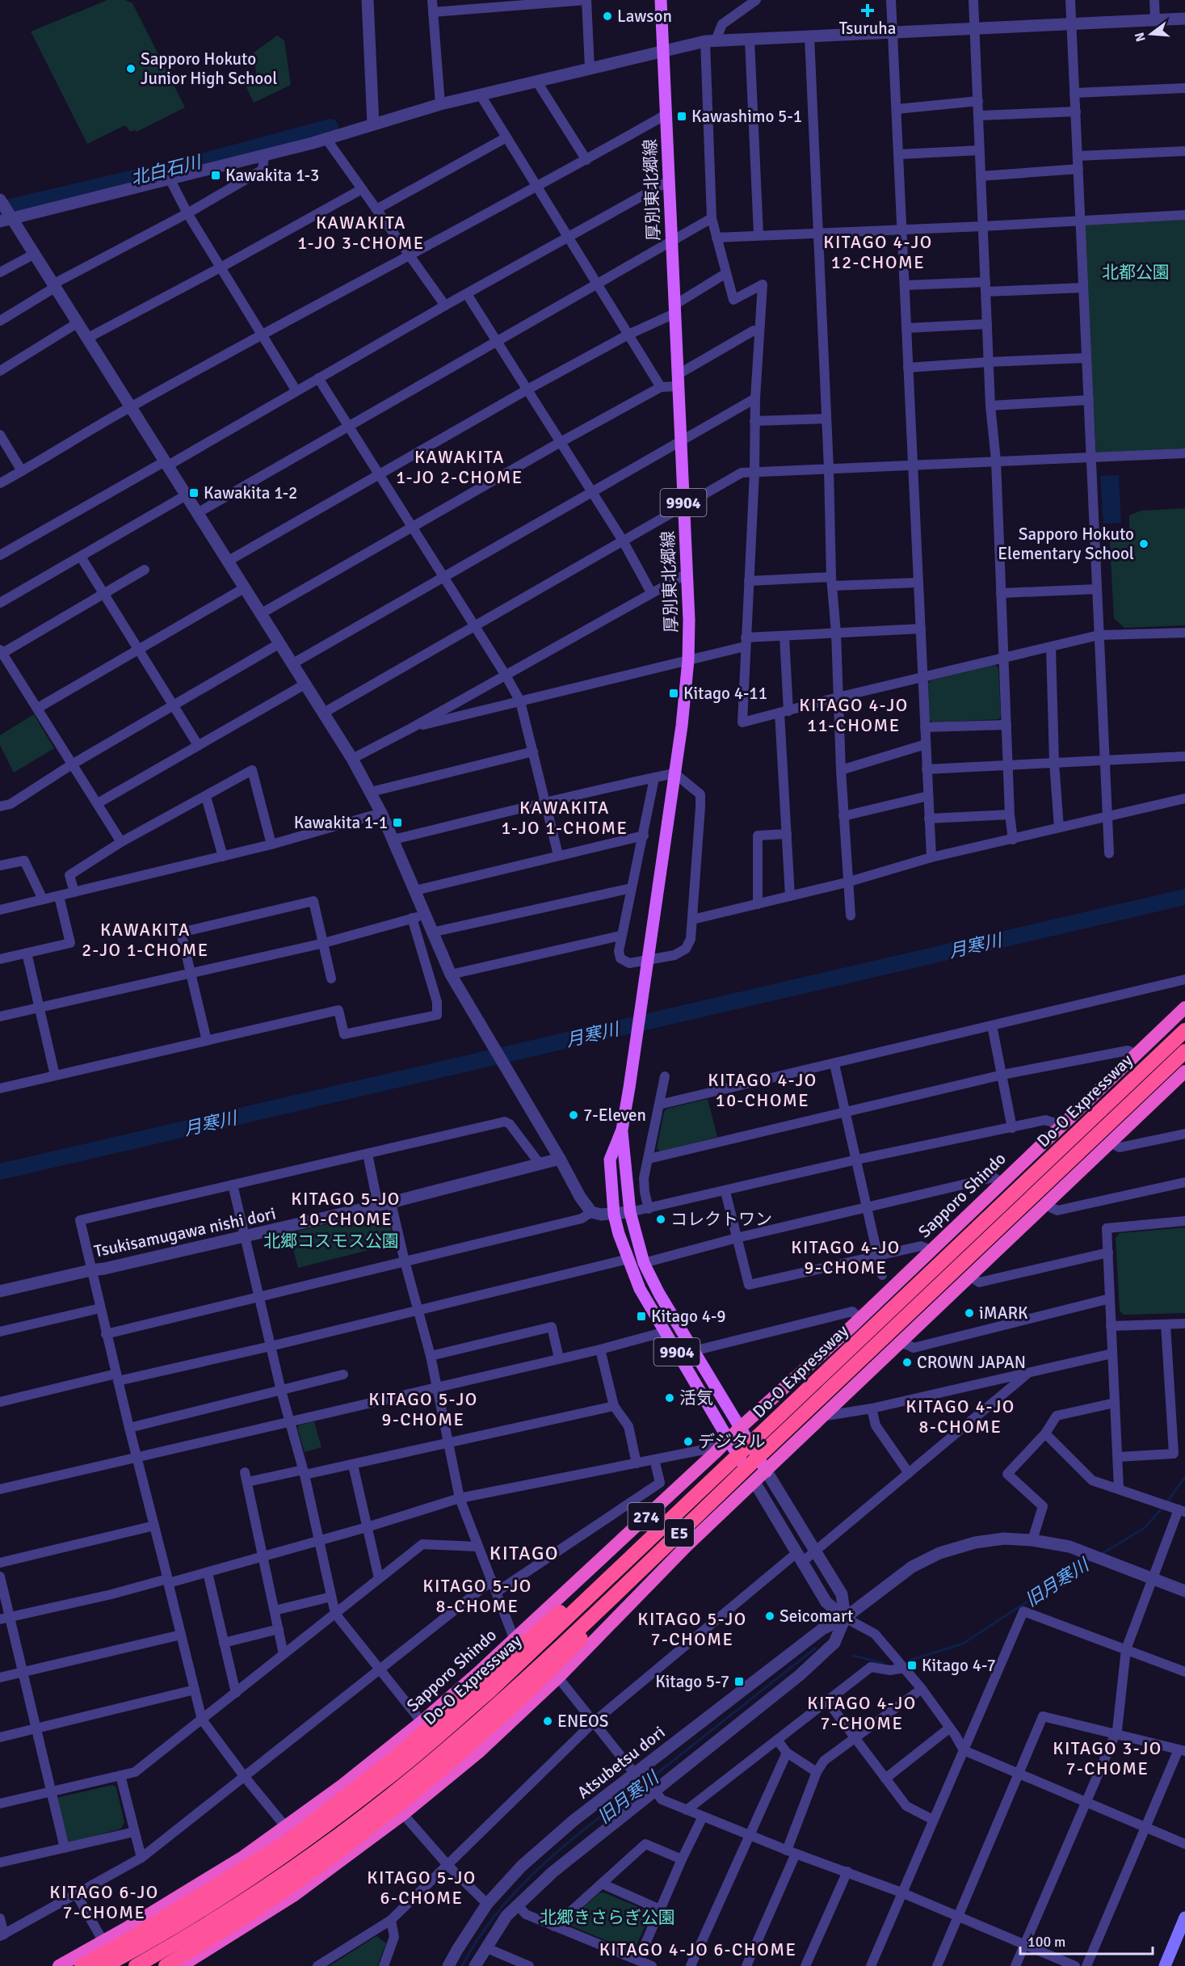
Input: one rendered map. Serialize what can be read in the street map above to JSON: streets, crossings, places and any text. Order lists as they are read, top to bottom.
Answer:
{
  "streets": {
    "highway": [
      "Do-O Expressway",
      "Sapporo Shindo",
      "274",
      "E5"
    ],
    "main road": ["厚別東北郷線", "9904"],
    "street": ["Tsukisamugawa nishi dori", "Atsubetsu dori"]
  },
  "crossings": [
    ["厚別東北郷線", "Sapporo Shindo"]
  ],
  "districts": [
    "KAWAKITA 1-JO 3-CHOME",
    "KITAGO 4-JO 12-CHOME",
    "KAWAKITA 1-JO 2-CHOME",
    "KITAGO 4-JO 11-CHOME",
    "KAWAKITA 1-JO 1-CHOME",
    "KAWAKITA 2-JO 1-CHOME",
    "KITAGO 4-JO 10-CHOME",
    "KITAGO 5-JO 10-CHOME",
    "KITAGO 4-JO 9-CHOME",
    "KITAGO 5-JO 9-CHOME",
    "KITAGO 4-JO 8-CHOME",
    "KITAGO",
    "KITAGO 5-JO 8-CHOME",
    "KITAGO 5-JO 7-CHOME",
    "KITAGO 4-JO 7-CHOME",
    "KITAGO 3-JO 7-CHOME",
    "KITAGO 5-JO 6-CHOME",
    "KITAGO 6-JO 7-CHOME",
    "KITAGO 4-JO 6-CHOME"
  ],
  "water": ["北白石川", "月寒川", "旧月寒川"],
  "parks": ["北都公園", "北郷コスモス公園", "北郷きさらぎ公園"],
  "places": {
    "health": ["Tsuruha"],
    "other": [
      "Lawson",
      "Sapporo Hokuto Junior High School",
      "Sapporo Hokuto Elementary School",
      "7-Eleven",
      "コレクトワン",
      "iMARK",
      "CROWN JAPAN",
      "活気",
      "デジタル",
      "Seicomart",
      "ENEOS"
    ],
    "transit": [
      "Kawashimo 5-1",
      "Kawakita 1-3",
      "Kawakita 1-2",
      "Kitago 4-11",
      "Kawakita 1-1",
      "Kitago 4-9",
      "Kitago 4-7",
      "Kitago 5-7"
    ]
  },
  "scale_bar": "100 m",
  "north": "left"
}
